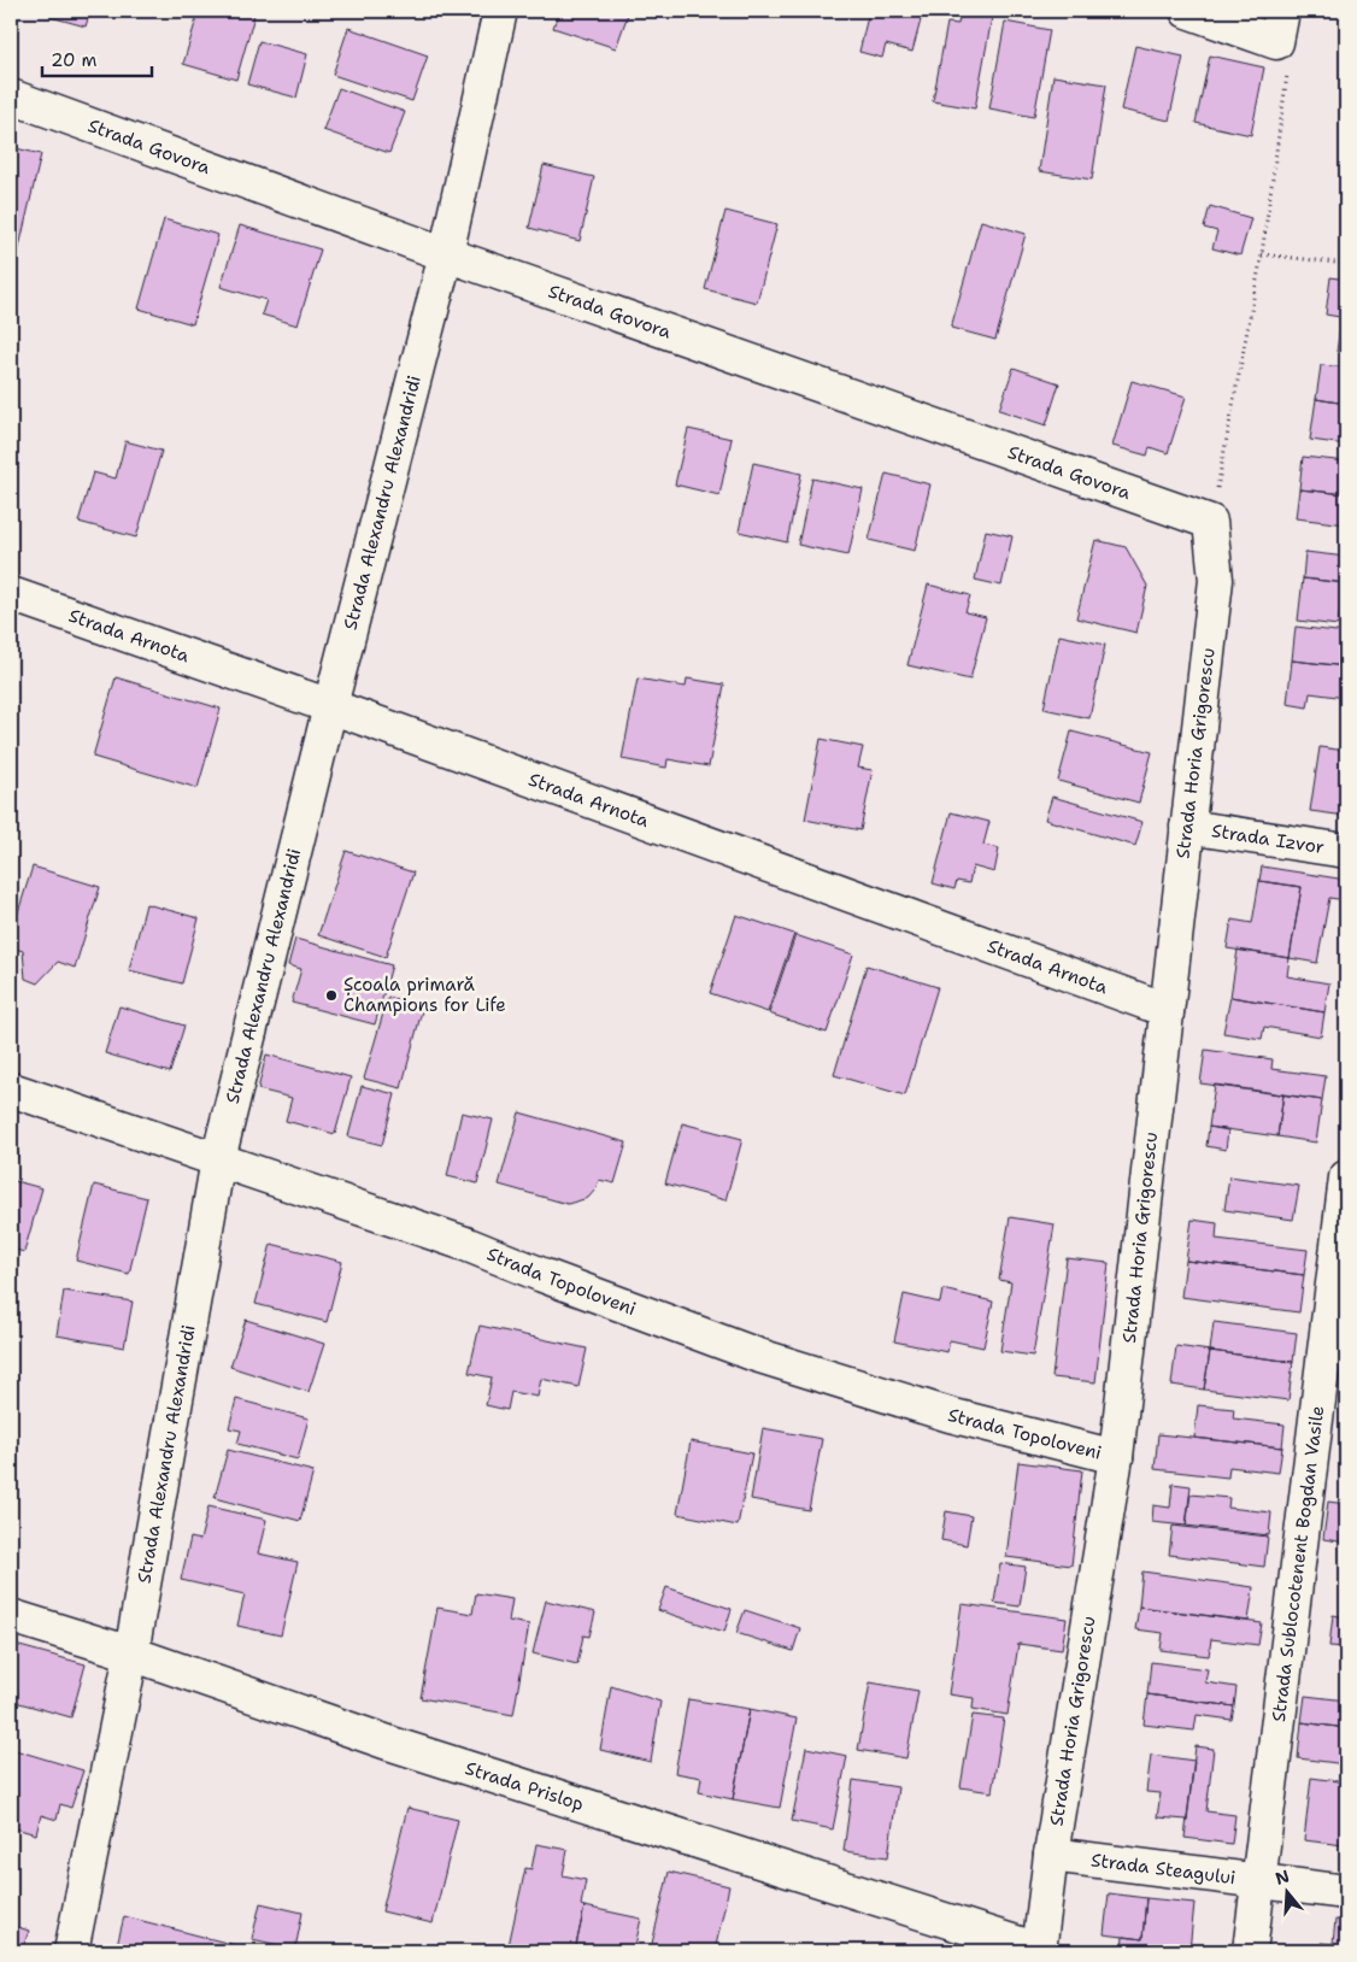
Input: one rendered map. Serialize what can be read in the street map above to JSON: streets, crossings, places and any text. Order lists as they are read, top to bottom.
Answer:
{
  "streets": {
    "street": [
      "Strada Govora",
      "Strada Alexandru Alexandridi",
      "Strada Arnota",
      "Strada Horia Grigorescu",
      "Strada Izvor",
      "Strada Topoloveni",
      "Strada Sublocotenent Bogdan Vasile",
      "Strada Prislop",
      "Strada Steagului"
    ]
  },
  "crossings": [
    ["Strada Govora", "Strada Alexandru Alexandridi"],
    ["Strada Govora", "Strada Horia Grigorescu"],
    ["Strada Alexandru Alexandridi", "Strada Arnota"],
    ["Strada Alexandru Alexandridi", "Strada Topoloveni"],
    ["Strada Alexandru Alexandridi", "Strada Prislop"],
    ["Strada Arnota", "Strada Horia Grigorescu"],
    ["Strada Horia Grigorescu", "Strada Izvor"],
    ["Strada Horia Grigorescu", "Strada Topoloveni"],
    ["Strada Horia Grigorescu", "Strada Prislop"],
    ["Strada Horia Grigorescu", "Strada Steagului"],
    ["Strada Sublocotenent Bogdan Vasile", "Strada Steagului"]
  ],
  "places": ["Școala primară Champions for Life"],
  "scale_bar": "20 m",
  "north": "top"
}
